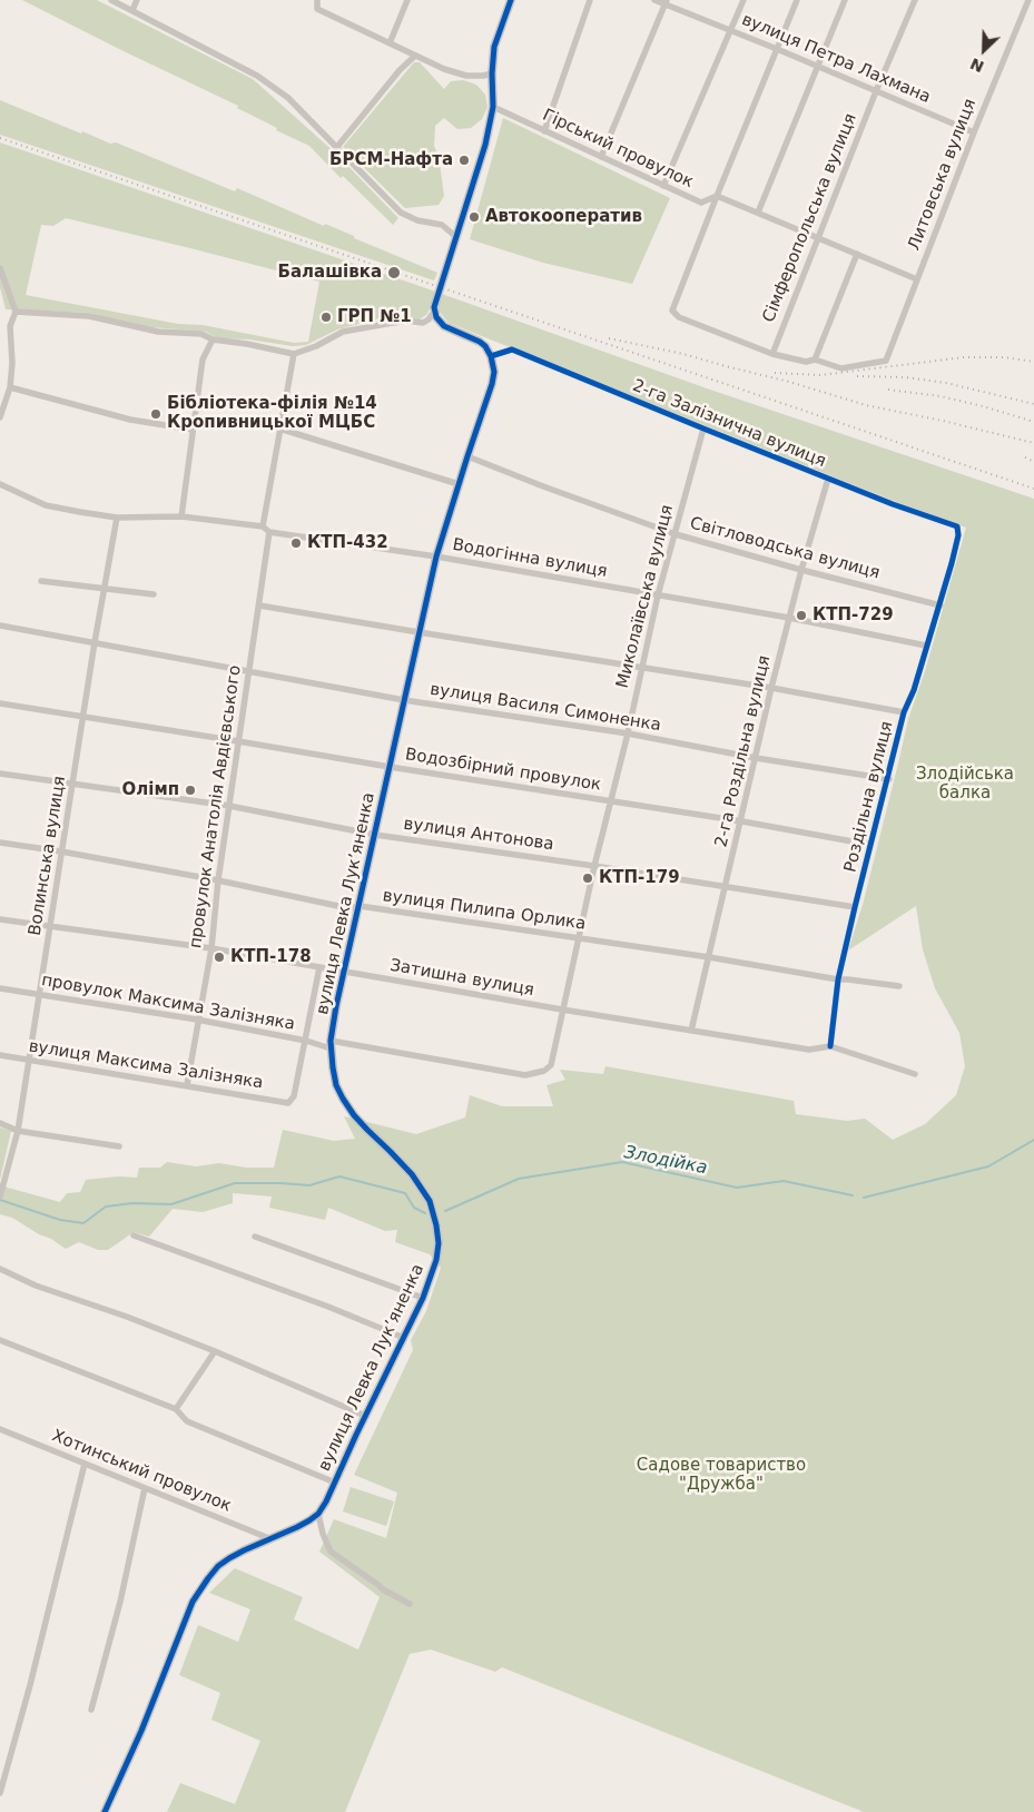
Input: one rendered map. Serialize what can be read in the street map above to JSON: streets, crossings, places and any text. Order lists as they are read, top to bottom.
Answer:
{
  "streets": {
    "street": [
      "вулиця Петра Лахмана",
      "Гірський провулок",
      "Литовська вулиця",
      "Сімферопольська вулиця",
      "2-га Залізнична вулиця",
      "Світловодська вулиця",
      "Водогінна вулиця",
      "Миколаївська вулиця",
      "вулиця Василя Симоненка",
      "2-га Роздільна вулиця",
      "Водозбірний провулок",
      "Роздільна вулиця",
      "провулок Анатолія Авдієвського",
      "вулиця Антонова",
      "Волинська вулиця",
      "вулиця Левка Лукʼяненка",
      "вулиця Пилипа Орлика",
      "Затишна вулиця",
      "провулок Максима Залізняка",
      "вулиця Максима Залізняка",
      "Хотинський провулок"
    ]
  },
  "crossings": [
    ["вулиця Петра Лахмана", "Литовська вулиця"],
    ["вулиця Петра Лахмана", "Сімферопольська вулиця"],
    ["Гірський провулок", "Литовська вулиця"],
    ["Гірський провулок", "Сімферопольська вулиця"],
    ["2-га Залізнична вулиця", "Миколаївська вулиця"],
    ["2-га Залізнична вулиця", "2-га Роздільна вулиця"],
    ["2-га Залізнична вулиця", "Роздільна вулиця"],
    ["2-га Залізнична вулиця", "вулиця Левка Лукʼяненка"],
    ["Світловодська вулиця", "Миколаївська вулиця"],
    ["Світловодська вулиця", "2-га Роздільна вулиця"],
    ["Світловодська вулиця", "Роздільна вулиця"],
    ["Світловодська вулиця", "вулиця Левка Лукʼяненка"],
    ["Водогінна вулиця", "Миколаївська вулиця"],
    ["Водогінна вулиця", "2-га Роздільна вулиця"],
    ["Водогінна вулиця", "Роздільна вулиця"],
    ["Водогінна вулиця", "провулок Анатолія Авдієвського"],
    ["Водогінна вулиця", "вулиця Левка Лукʼяненка"],
    ["Миколаївська вулиця", "вулиця Василя Симоненка"],
    ["Миколаївська вулиця", "Водозбірний провулок"],
    ["Миколаївська вулиця", "вулиця Антонова"],
    ["Миколаївська вулиця", "вулиця Пилипа Орлика"],
    ["Миколаївська вулиця", "Затишна вулиця"],
    ["Миколаївська вулиця", "провулок Максима Залізняка"],
    ["вулиця Василя Симоненка", "2-га Роздільна вулиця"],
    ["вулиця Василя Симоненка", "Роздільна вулиця"],
    ["вулиця Василя Симоненка", "провулок Анатолія Авдієвського"],
    ["вулиця Василя Симоненка", "Волинська вулиця"],
    ["вулиця Василя Симоненка", "вулиця Левка Лукʼяненка"],
    ["2-га Роздільна вулиця", "Водозбірний провулок"],
    ["2-га Роздільна вулиця", "вулиця Антонова"],
    ["2-га Роздільна вулиця", "вулиця Пилипа Орлика"],
    ["2-га Роздільна вулиця", "Затишна вулиця"],
    ["Водозбірний провулок", "Роздільна вулиця"],
    ["Водозбірний провулок", "провулок Анатолія Авдієвського"],
    ["Водозбірний провулок", "Волинська вулиця"],
    ["Водозбірний провулок", "вулиця Левка Лукʼяненка"],
    ["Роздільна вулиця", "вулиця Антонова"],
    ["Роздільна вулиця", "вулиця Пилипа Орлика"],
    ["Роздільна вулиця", "Затишна вулиця"],
    ["провулок Анатолія Авдієвського", "вулиця Антонова"],
    ["провулок Анатолія Авдієвського", "вулиця Пилипа Орлика"],
    ["провулок Анатолія Авдієвського", "Затишна вулиця"],
    ["провулок Анатолія Авдієвського", "провулок Максима Залізняка"],
    ["провулок Анатолія Авдієвського", "вулиця Максима Залізняка"],
    ["вулиця Антонова", "Волинська вулиця"],
    ["вулиця Антонова", "вулиця Левка Лукʼяненка"],
    ["Волинська вулиця", "вулиця Пилипа Орлика"],
    ["Волинська вулиця", "Затишна вулиця"],
    ["Волинська вулиця", "провулок Максима Залізняка"],
    ["Волинська вулиця", "вулиця Максима Залізняка"],
    ["вулиця Левка Лукʼяненка", "вулиця Пилипа Орлика"],
    ["вулиця Левка Лукʼяненка", "Затишна вулиця"],
    ["вулиця Левка Лукʼяненка", "провулок Максима Залізняка"],
    ["провулок Максима Залізняка", "вулиця Максима Залізняка"]
  ],
  "water": ["Злодійка"],
  "parks": ["Злодійська балка", "Садове товариство \"Дружба\""],
  "places": [
    "БРСМ-Нафта",
    "Автокооператив",
    "Балашівка",
    "ГРП №1",
    "Бібліотека-філія №14 Кропивницької МЦБС",
    "КТП-432",
    "КТП-729",
    "Олімп",
    "КТП-179",
    "КТП-178"
  ],
  "north": "bottom left"
}
